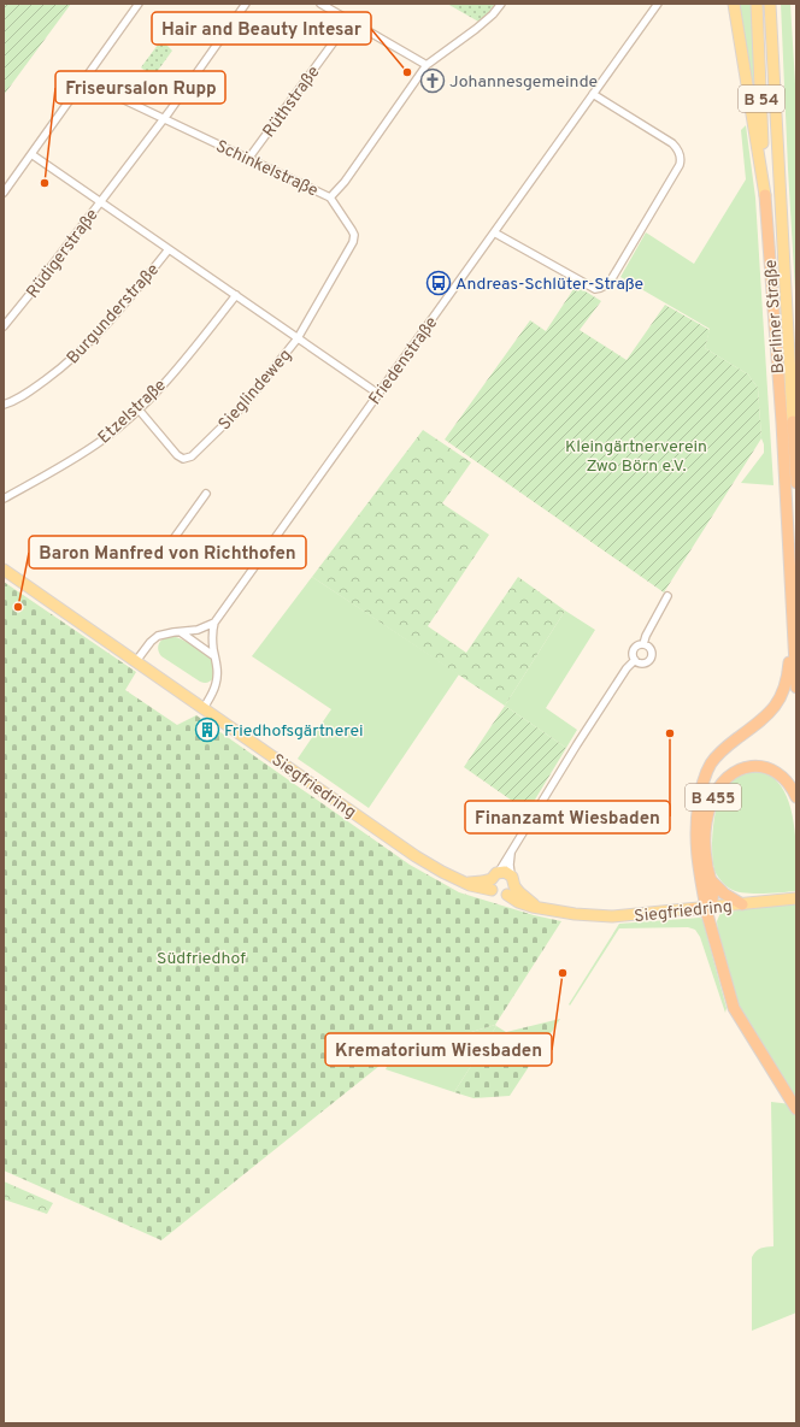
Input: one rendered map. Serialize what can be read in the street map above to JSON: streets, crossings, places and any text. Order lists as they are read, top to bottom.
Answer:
{
  "streets": {
    "highway": ["B 54", "Berliner Straße", "B 455"],
    "main road": ["Siegfriedring"],
    "street": [
      "Rüthstraße",
      "Schinkelstraße",
      "Rüdigerstraße",
      "Burgunderstraße",
      "Friedenstraße",
      "Sieglindeweg",
      "Etzelstraße"
    ]
  },
  "crossings": [
    ["B 54", "Berliner Straße"],
    ["Rüthstraße", "Schinkelstraße"],
    ["Schinkelstraße", "Rüdigerstraße"],
    ["Schinkelstraße", "Sieglindeweg"],
    ["Sieglindeweg", "Etzelstraße"]
  ],
  "parks": ["Kleingärtnerverein Zwo Börn e.V.", "Südfriedhof"],
  "places": {
    "other": [
      "Hair and Beauty Intesar",
      "Friseursalon Rupp",
      "Baron Manfred von Richthofen",
      "Finanzamt Wiesbaden",
      "Krematorium Wiesbaden"
    ],
    "church": ["Johannesgemeinde"],
    "bus stop": ["Andreas-Schlüter-Straße"],
    "building": ["Friedhofsgärtnerei"]
  }
}
